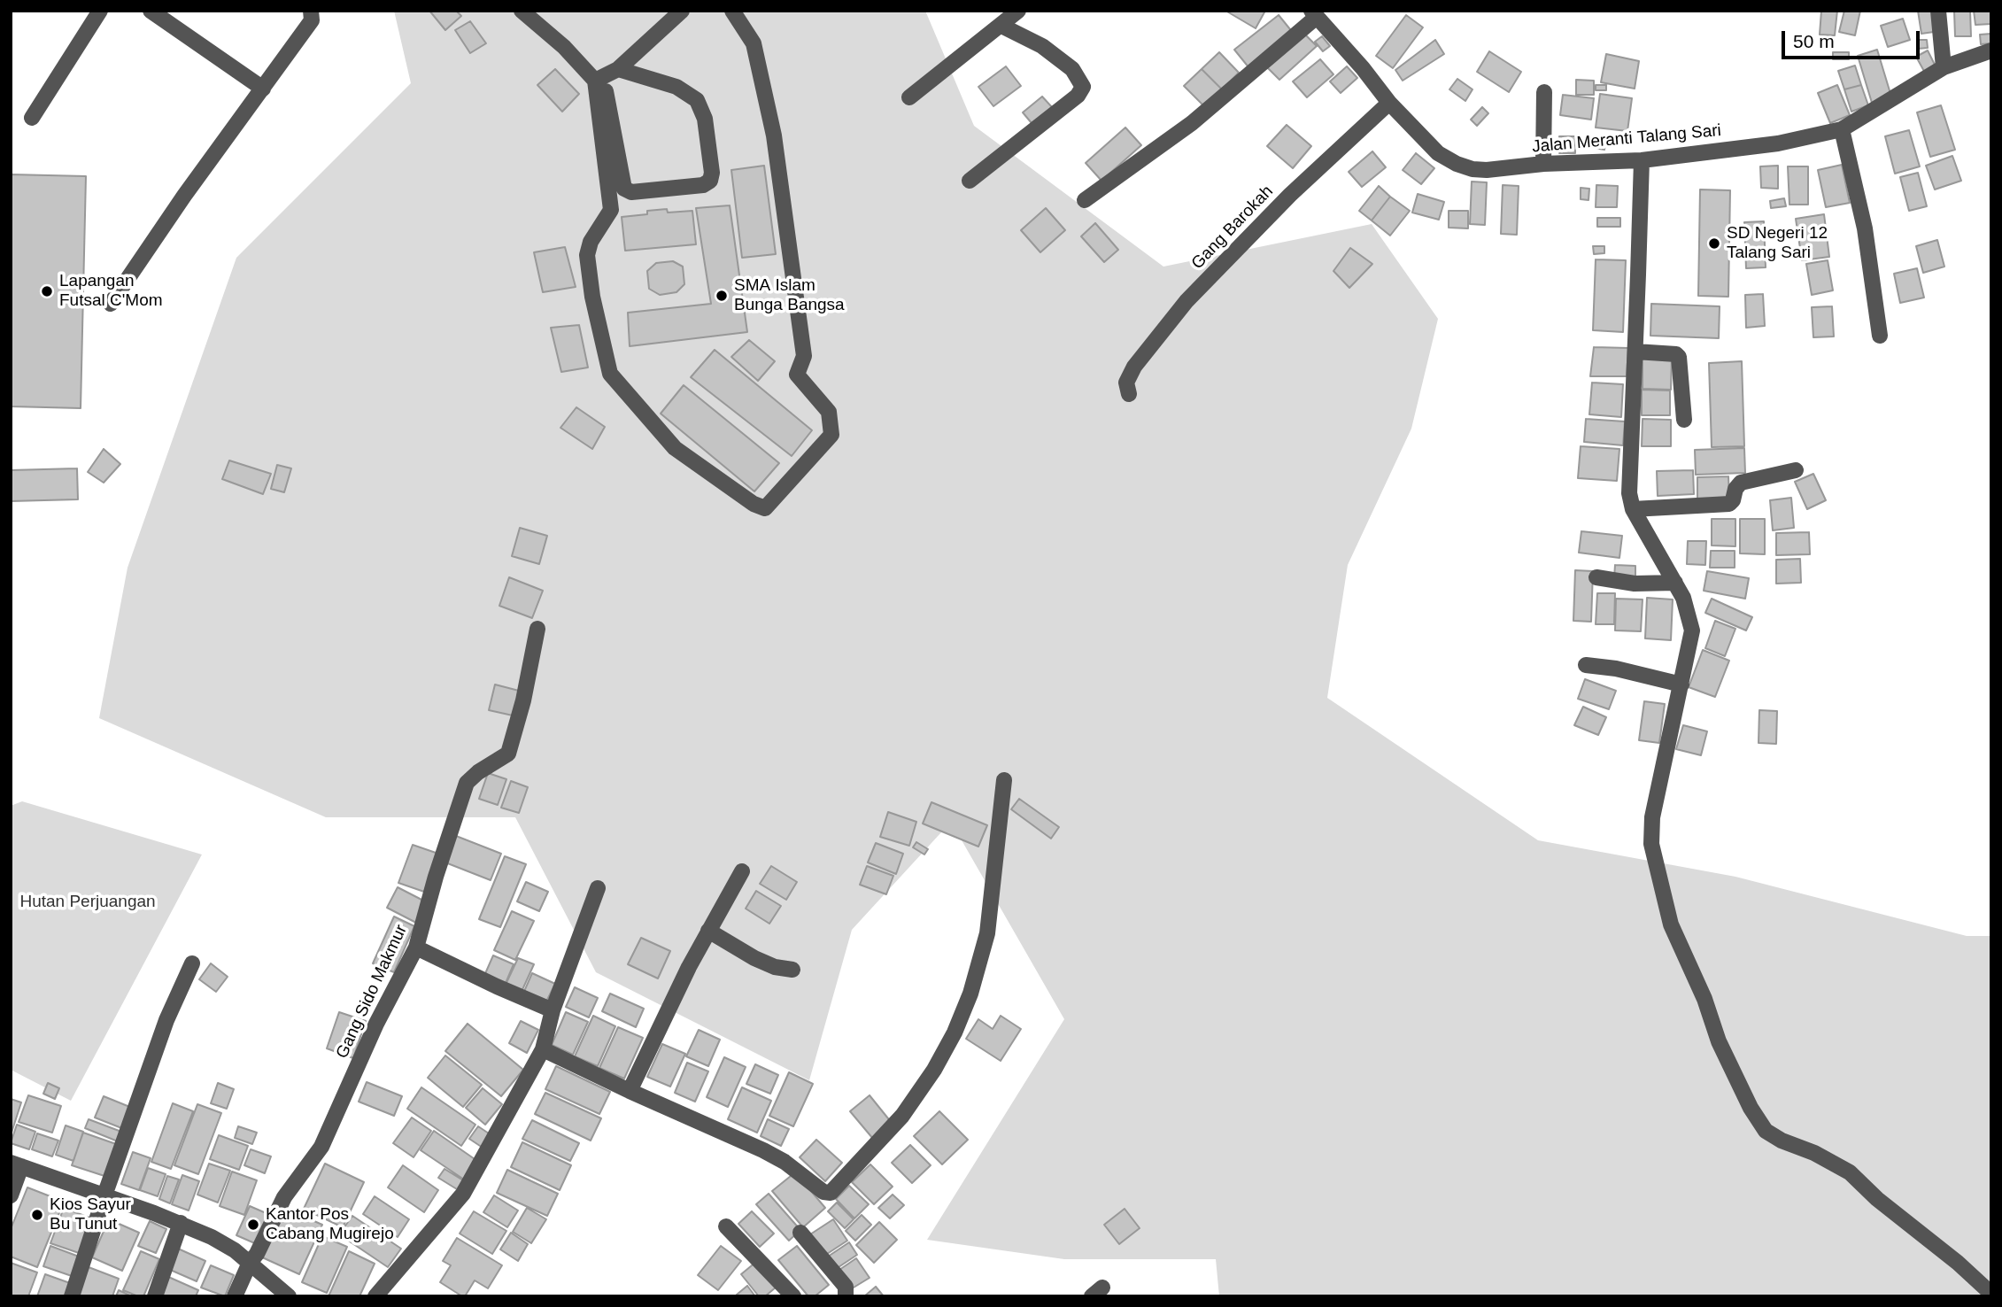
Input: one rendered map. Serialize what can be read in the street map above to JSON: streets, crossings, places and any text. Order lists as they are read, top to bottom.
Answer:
{
  "streets": {
    "street": ["Jalan Meranti Talang Sari", "Gang Barokah", "Gang Sido Makmur"]
  },
  "crossings": [
    ["Jalan Meranti Talang Sari", "Gang Barokah"]
  ],
  "parks": ["Hutan Perjuangan"],
  "places": [
    "SD Negeri 12 Talang Sari",
    "Lapangan Futsal C'Mom",
    "SMA Islam Bunga Bangsa",
    "Kios Sayur Bu Tunut",
    "Kantor Pos Cabang Mugirejo"
  ],
  "scale_bar": "50 m"
}
